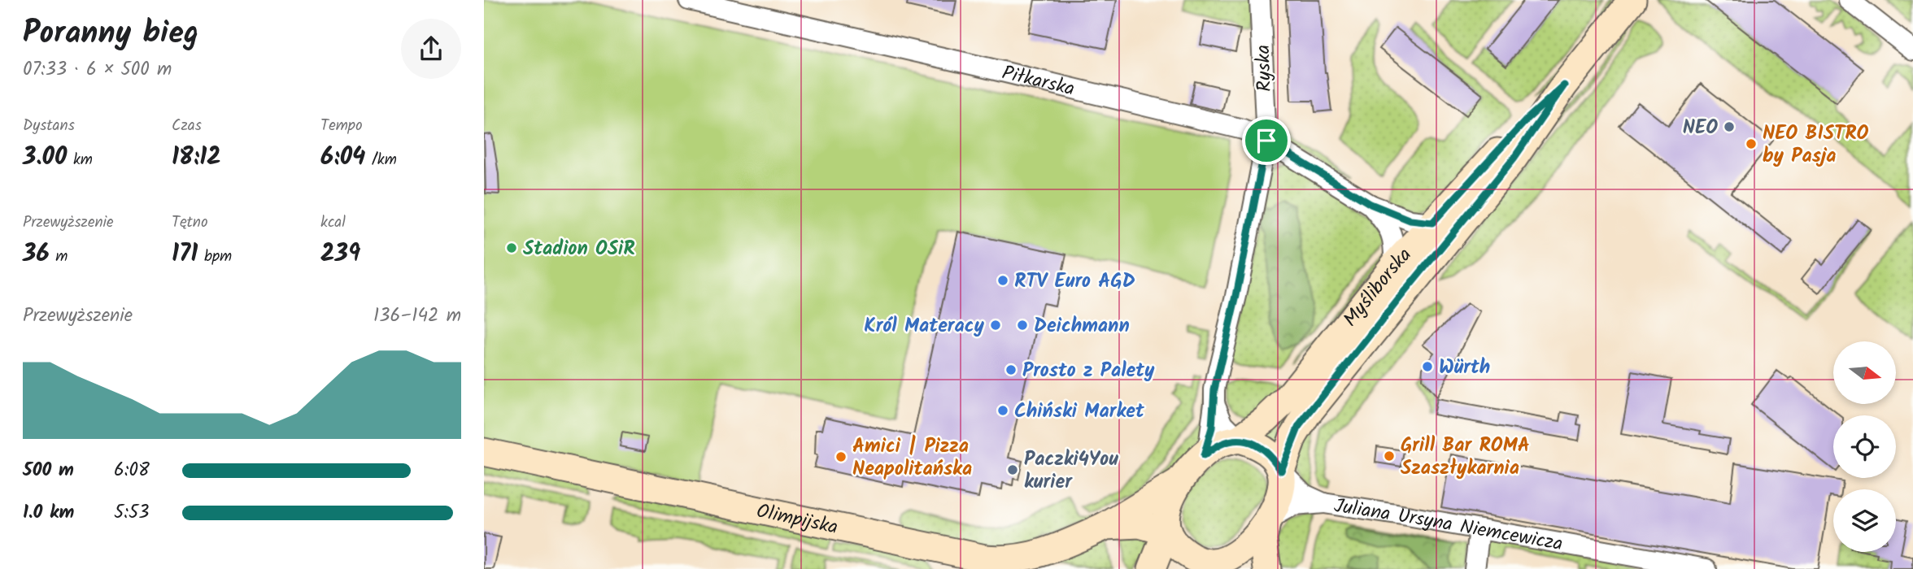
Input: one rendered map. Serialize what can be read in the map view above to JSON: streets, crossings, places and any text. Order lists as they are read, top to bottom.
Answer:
{
  "streets": {
    "main road": ["Myśliborska", "Olimpijska"],
    "street": ["Ryska", "Piłkarska", "Juliana Ursyna Niemcewicza"]
  },
  "crossings": [
    ["Ryska", "Piłkarska"],
    ["Ryska", "Myśliborska"],
    ["Ryska", "Olimpijska"],
    ["Ryska", "Juliana Ursyna Niemcewicza"],
    ["Piłkarska", "Myśliborska"],
    ["Myśliborska", "Olimpijska"],
    ["Myśliborska", "Juliana Ursyna Niemcewicza"],
    ["Olimpijska", "Juliana Ursyna Niemcewicza"]
  ],
  "places": [
    "NEO",
    "NEO BISTRO by Pasja",
    "Stadion OSiR",
    "RTV Euro AGD",
    "Król Materacy",
    "Deichmann",
    "Würth",
    "Prosto z Palety",
    "Chiński Market",
    "Grill Bar ROMA Szaszłykarnia",
    "Amici | Pizza Neapolitańska",
    "Paczki4You kurier"
  ],
  "north": "right",
  "page": {
    "heading": ["Poranny bieg", "07:33 · 6 × 500 m"],
    "stats": [
      ["Dystans", "3.00 km"],
      ["Czas", "18:12"],
      ["Tempo", "6:04 /km"],
      ["Przewyższenie", "36 m"],
      ["Tętno", "171 bpm"],
      ["kcal", "239"]
    ],
    "chart": ["Przewyższenie", "136–142 m"],
    "list": [
      {
        "name": "500 m",
        "note": "6:08"
      },
      {
        "name": "1.0 km",
        "note": "5:53"
      }
    ]
  }
}
